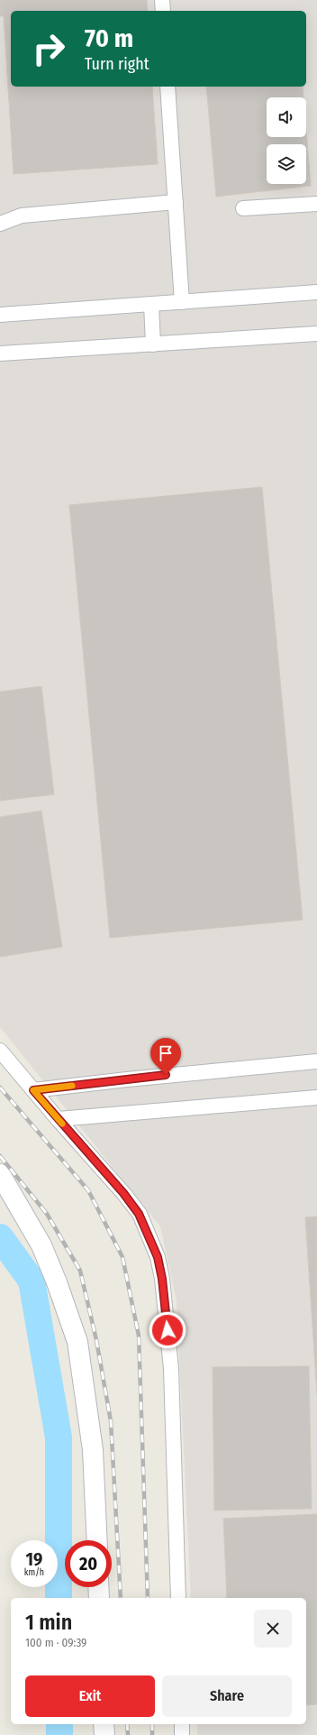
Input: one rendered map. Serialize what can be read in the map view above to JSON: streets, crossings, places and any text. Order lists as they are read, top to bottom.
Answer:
{
  "page": {
    "turn": ["70 m", "Turn right"],
    "speed": "19 km/h",
    "limit": "20",
    "heading": ["1 min", "100 m · 09:39"],
    "buttons": ["Exit", "Share"]
  }
}
